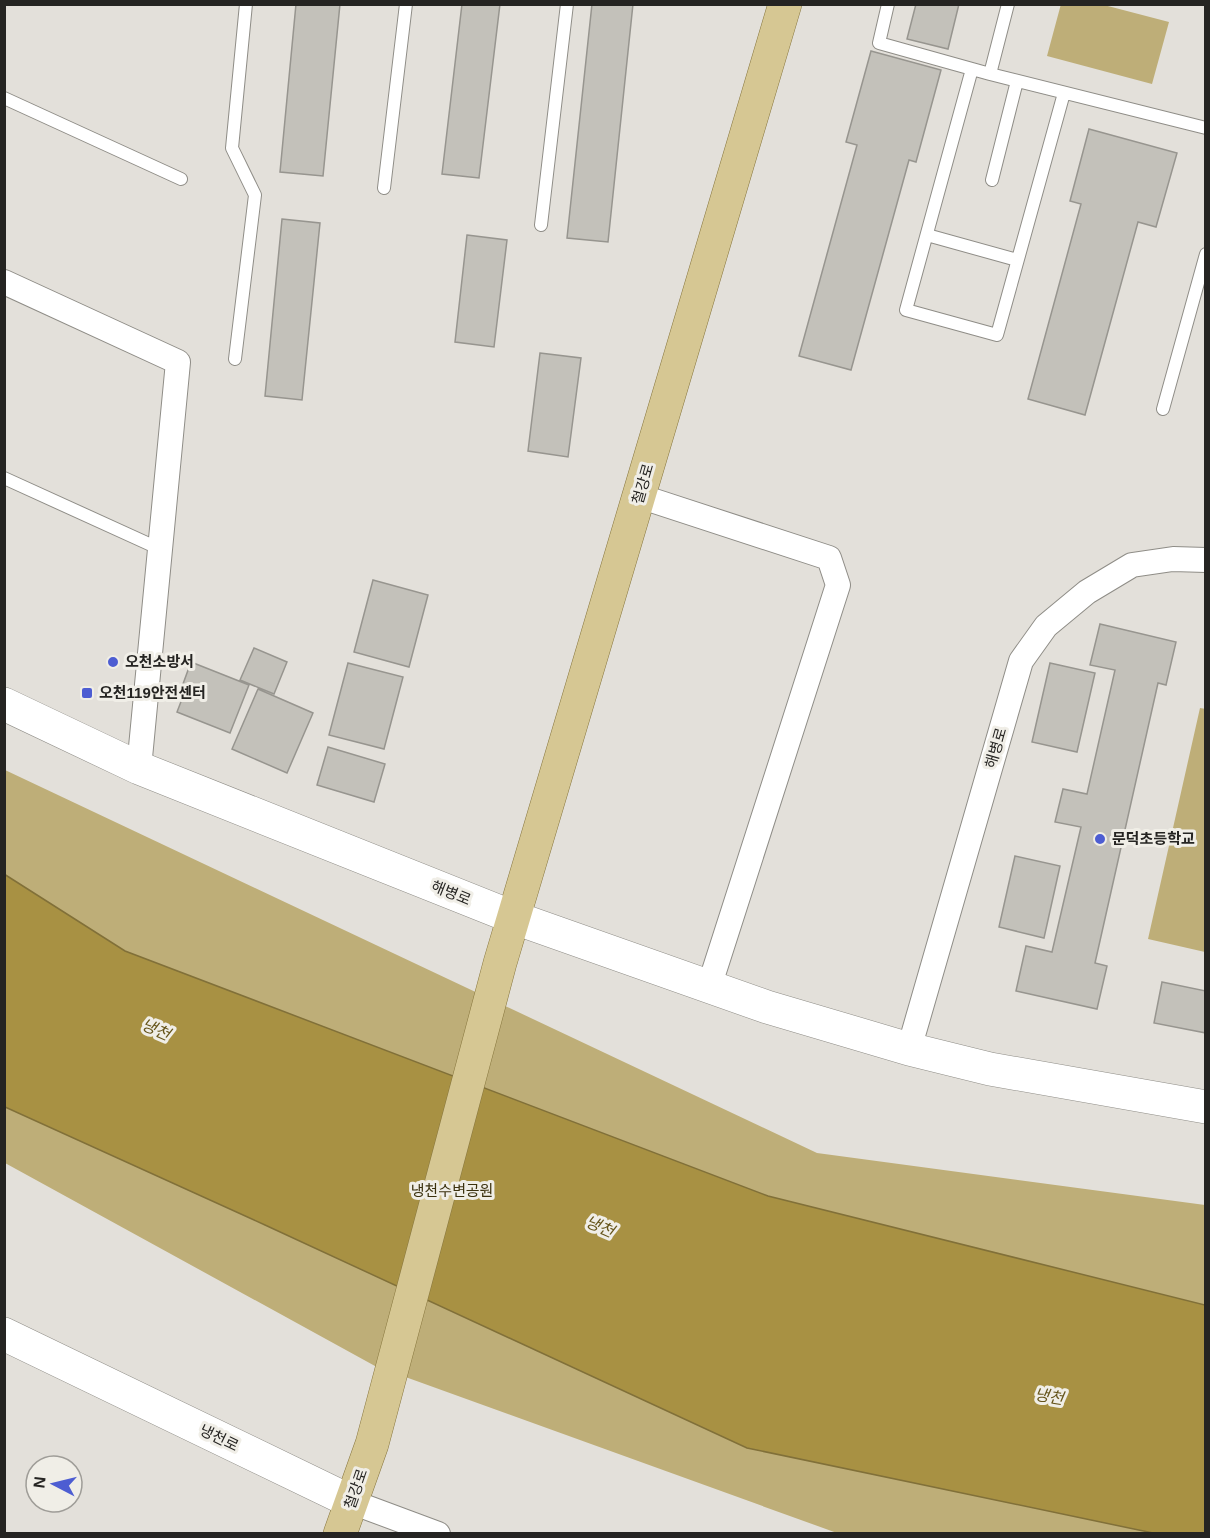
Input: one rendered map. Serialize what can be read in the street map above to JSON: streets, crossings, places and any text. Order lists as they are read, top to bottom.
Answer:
{
  "streets": {
    "main road": ["철강로", "해병로", "냉천로"]
  },
  "crossings": [
    ["철강로", "해병로"],
    ["철강로", "냉천로"]
  ],
  "water": ["냉천"],
  "parks": ["냉천수변공원"],
  "places": {
    "other": ["오천소방서", "문덕초등학교"],
    "transit": ["오천119안전센터"]
  },
  "north": "left"
}
